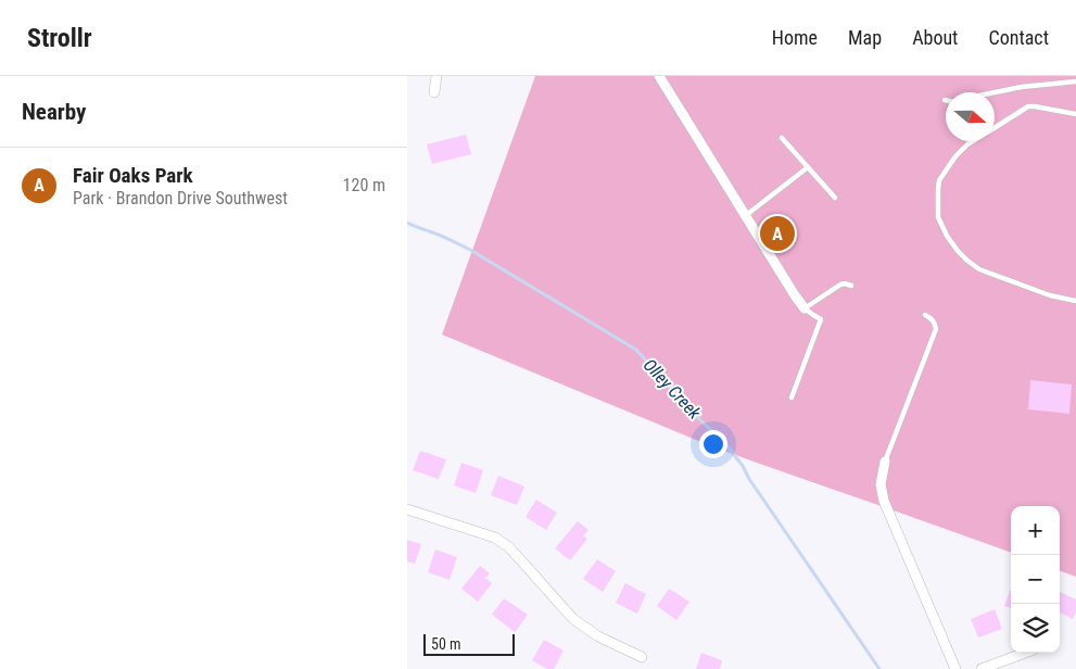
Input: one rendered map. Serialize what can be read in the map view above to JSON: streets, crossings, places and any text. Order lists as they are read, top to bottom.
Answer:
{
  "water": ["Olley Creek"],
  "scale_bar": "50 m",
  "north": "right",
  "page": {
    "header": "Strollr",
    "nav": [
      "Home",
      "Map",
      "About",
      "Contact"
    ],
    "heading": "Nearby",
    "list": [
      {
        "mark": "A",
        "name": "Fair Oaks Park",
        "note": "Park · Brandon Drive Southwest",
        "value": "120 m"
      }
    ],
    "pins": "A",
    "map_buttons": ["+", "−"],
    "scale": "50 m"
  }
}
